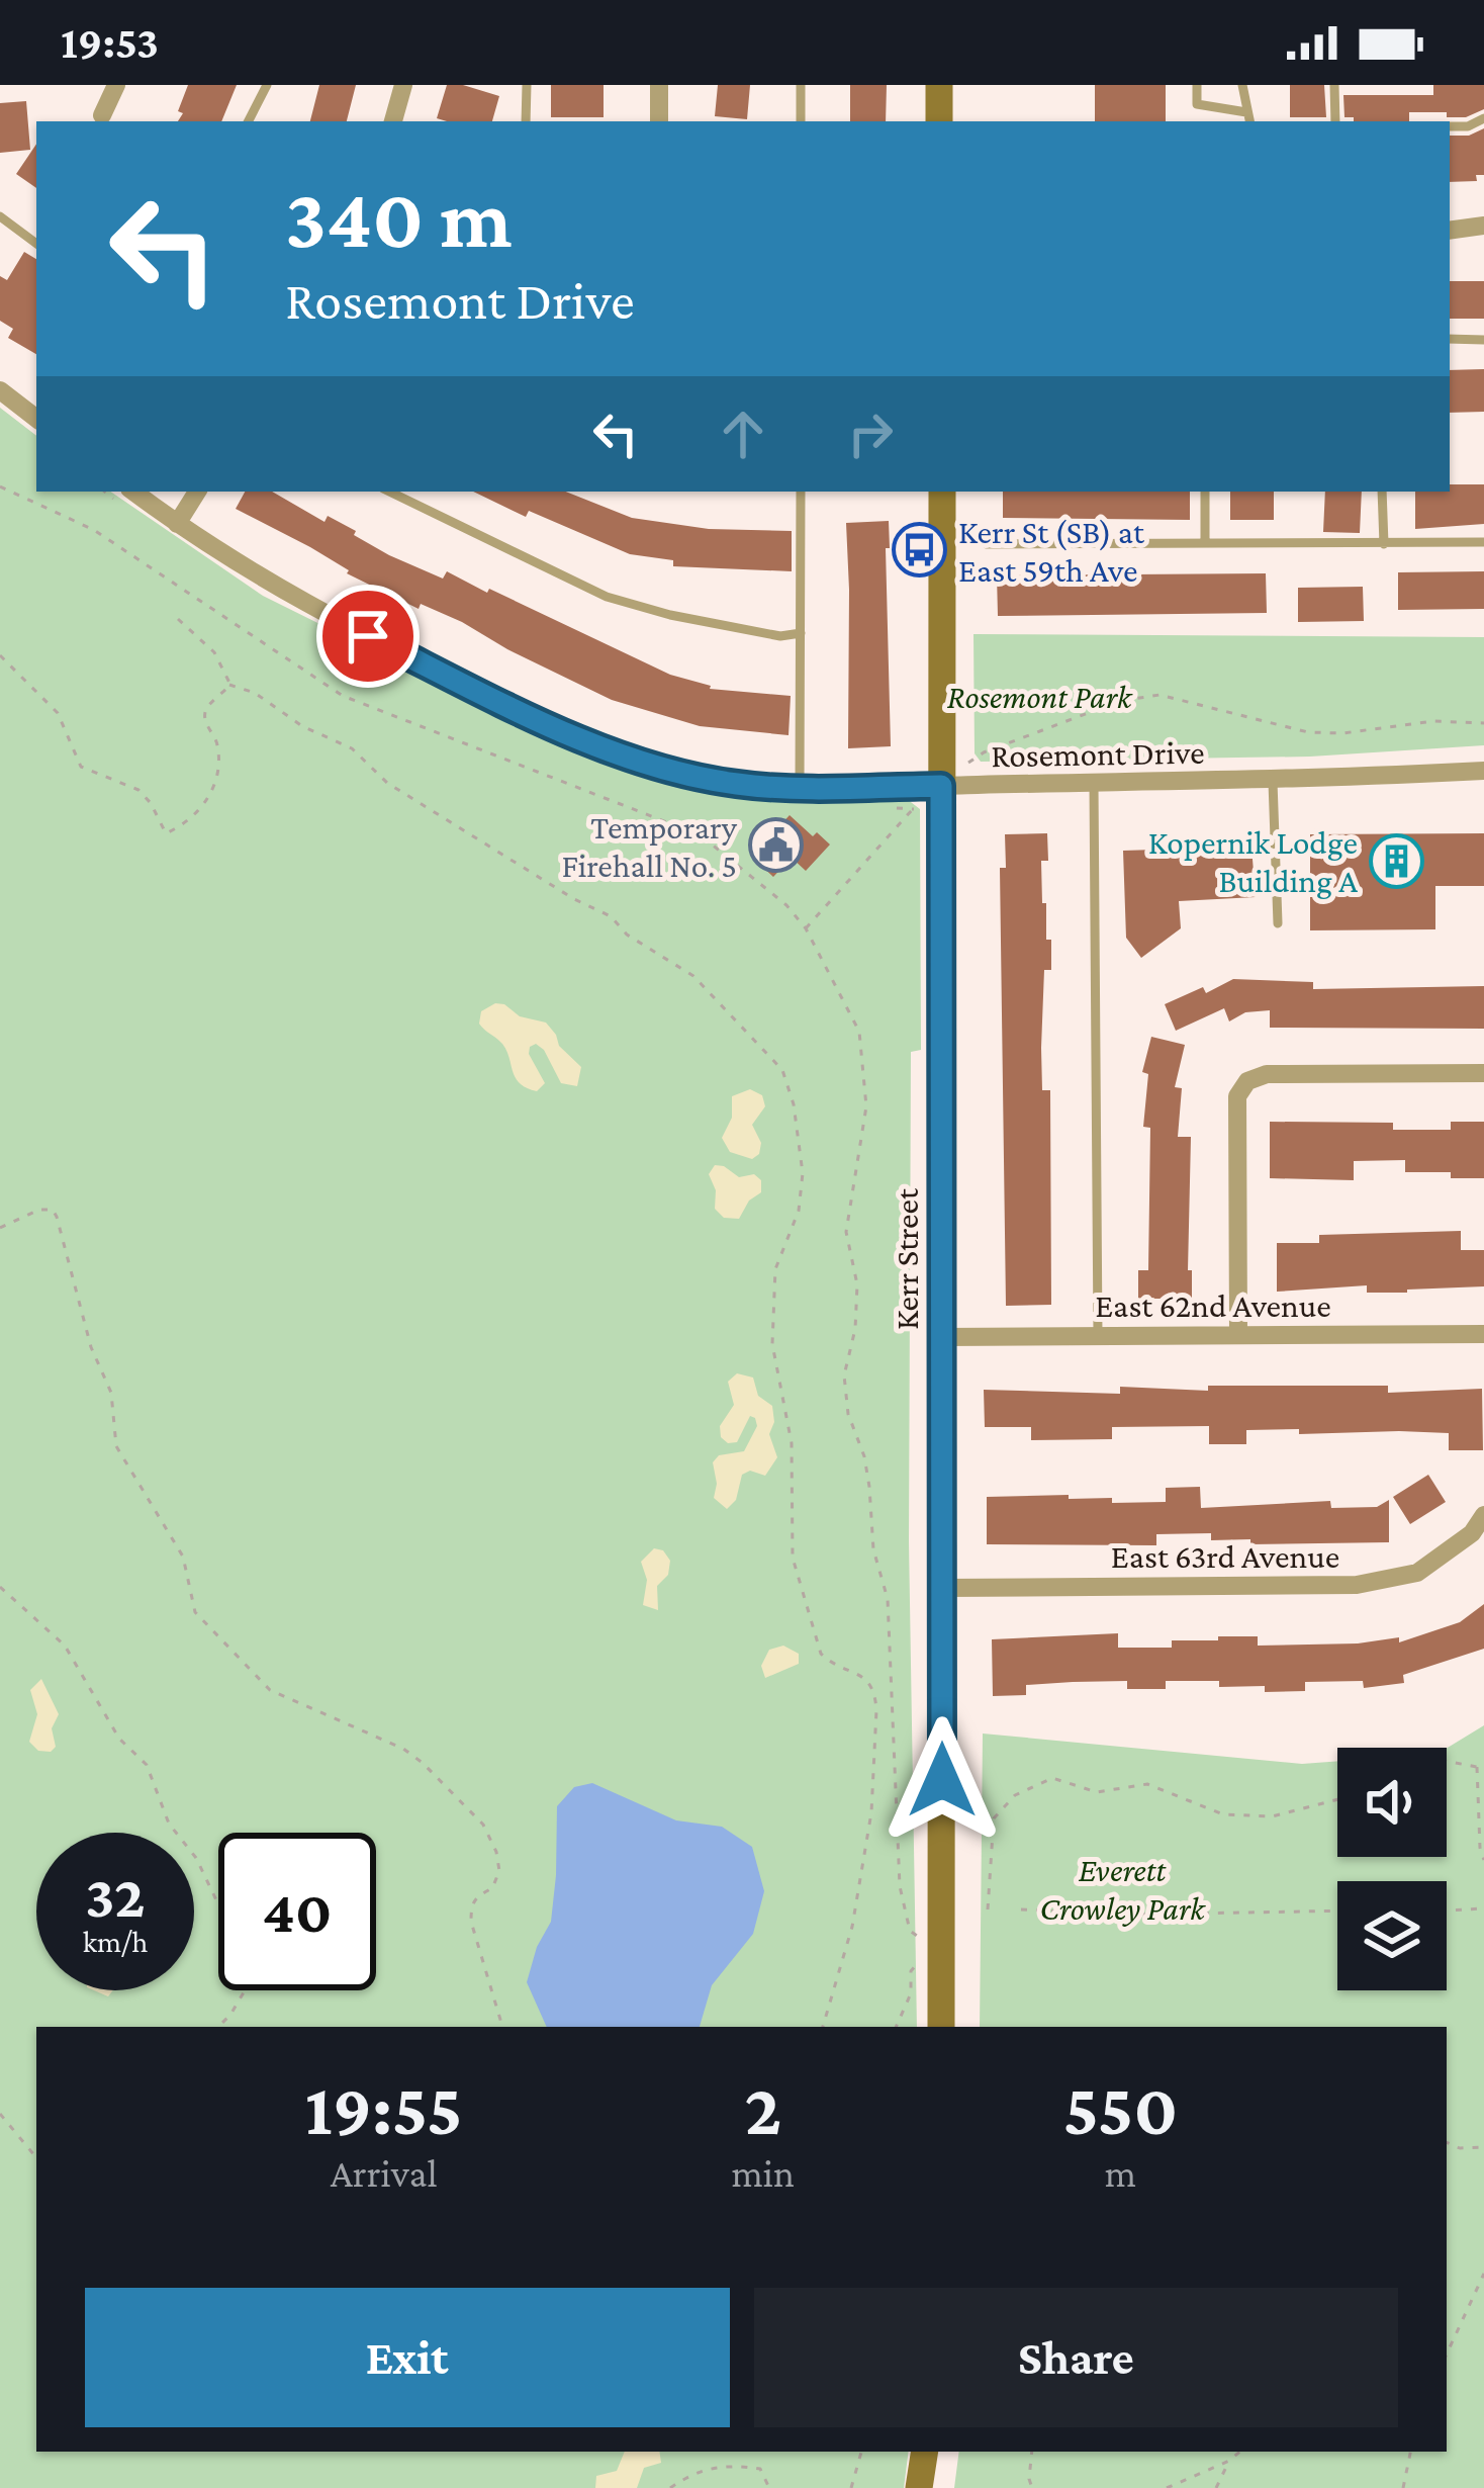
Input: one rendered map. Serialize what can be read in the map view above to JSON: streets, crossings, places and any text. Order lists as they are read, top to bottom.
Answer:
{
  "streets": {
    "street": [
      "Rosemont Drive",
      "Kerr Street",
      "East 62nd Avenue",
      "East 63rd Avenue"
    ]
  },
  "crossings": [
    ["Rosemont Drive", "Kerr Street"],
    ["Kerr Street", "East 62nd Avenue"],
    ["Kerr Street", "East 63rd Avenue"]
  ],
  "parks": ["Rosemont Park", "Everett Crowley Park"],
  "places": {
    "bus stop": ["Kerr St (SB) at East 59th Ave"],
    "public building": ["Temporary Firehall No. 5"],
    "building": ["Kopernik Lodge Building A"]
  },
  "page": {
    "status": "19:53",
    "turn": ["340 m", "Rosemont Drive"],
    "speed": "32 km/h",
    "limit": "40",
    "eta": [
      "19:55",
      "Arrival",
      "2",
      "min",
      "550",
      "m"
    ],
    "buttons": ["Exit", "Share"]
  }
}
